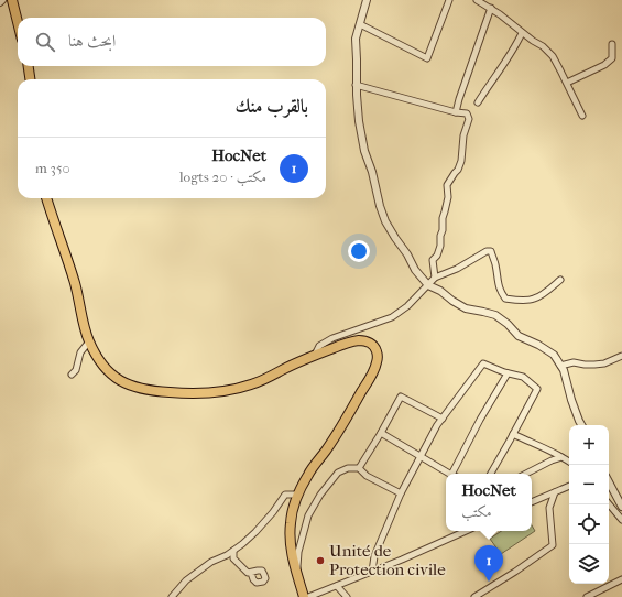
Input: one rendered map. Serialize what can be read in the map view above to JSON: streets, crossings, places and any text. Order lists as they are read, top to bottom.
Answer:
{
  "places": ["Unité de Protection civile"],
  "page": {
    "search": "ابحث هنا",
    "heading": "بالقرب منك",
    "list": [
      {
        "mark": "1",
        "name": "HocNet",
        "note": "مكتب · 20 logts",
        "value": "350 m"
      }
    ],
    "map_buttons": ["+", "−"],
    "popup": ["HocNet", "مكتب"],
    "pins": "1"
  }
}
